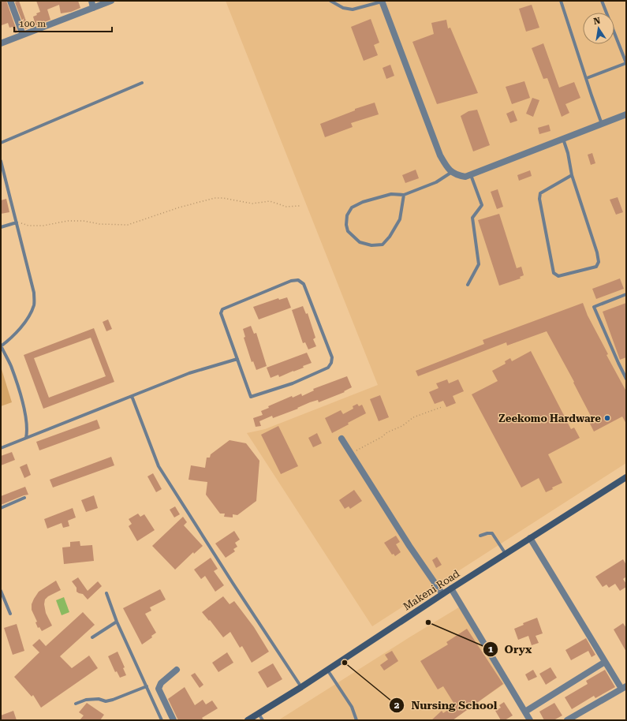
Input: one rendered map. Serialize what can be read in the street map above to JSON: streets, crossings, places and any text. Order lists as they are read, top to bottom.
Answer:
{
  "streets": {
    "main road": ["Makeni Road"]
  },
  "places": ["Zeekomo Hardware", "Oryx", "Nursing School"],
  "scale_bar": "100 m",
  "north": "top"
}
